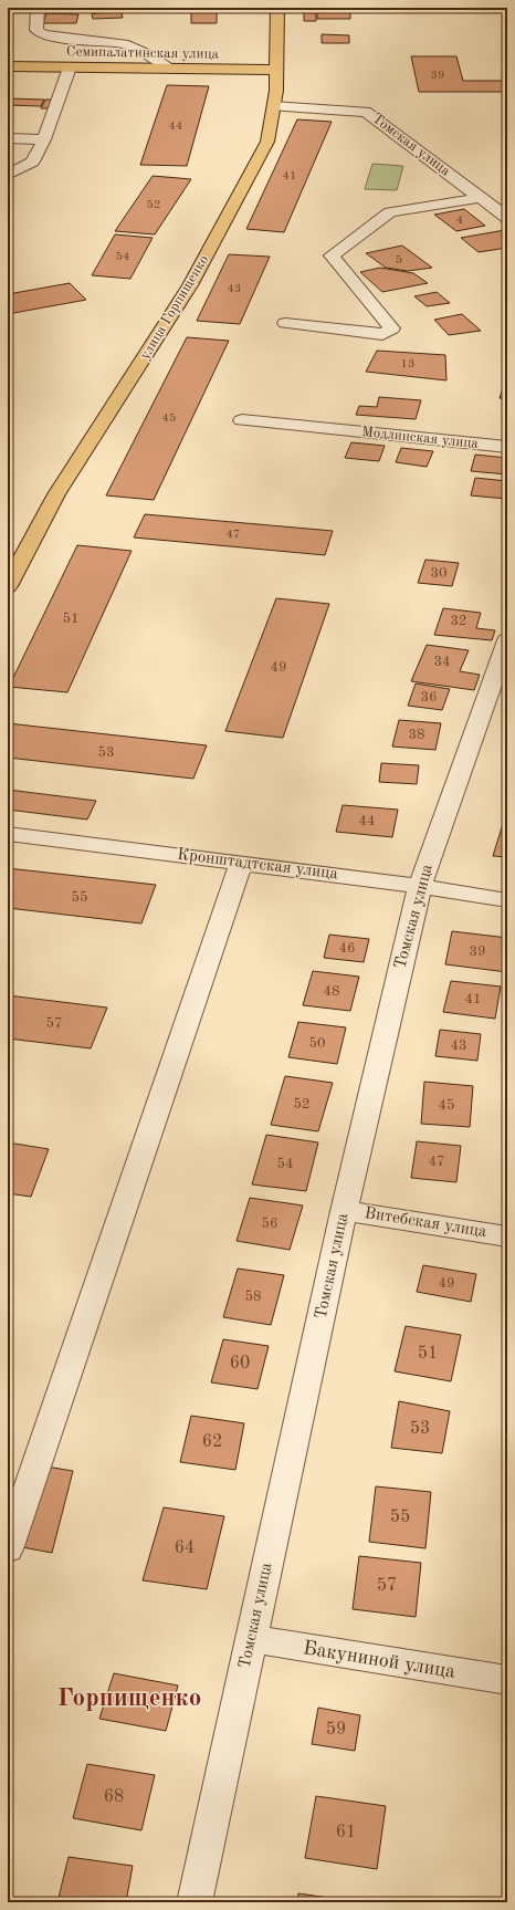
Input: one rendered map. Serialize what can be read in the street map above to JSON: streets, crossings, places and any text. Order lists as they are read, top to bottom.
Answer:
{
  "streets": {
    "main road": ["Семипалатинская улица", "улица Горпищенко"],
    "street": [
      "Томская улица",
      "Модлинская улица",
      "Кронштадтская улица",
      "Витебская улица",
      "Бакуниной улица"
    ]
  },
  "crossings": [
    ["Семипалатинская улица", "улица Горпищенко"],
    ["Томская улица", "улица Горпищенко"],
    ["Томская улица", "Кронштадтская улица"],
    ["Томская улица", "Витебская улица"],
    ["Томская улица", "Бакуниной улица"]
  ],
  "districts": ["Горпищенко"],
  "house_numbers": [
    "39",
    "44",
    "41",
    "52",
    "4",
    "54",
    "5",
    "43",
    "13",
    "45",
    "47",
    "30",
    "51",
    "32",
    "34",
    "49",
    "36",
    "38",
    "53",
    "44",
    "55",
    "46",
    "39",
    "48",
    "41",
    "57",
    "50",
    "43",
    "52",
    "45",
    "47",
    "54",
    "56",
    "49",
    "58",
    "51",
    "60",
    "53",
    "62",
    "55",
    "64",
    "57",
    "59",
    "68",
    "61"
  ]
}
